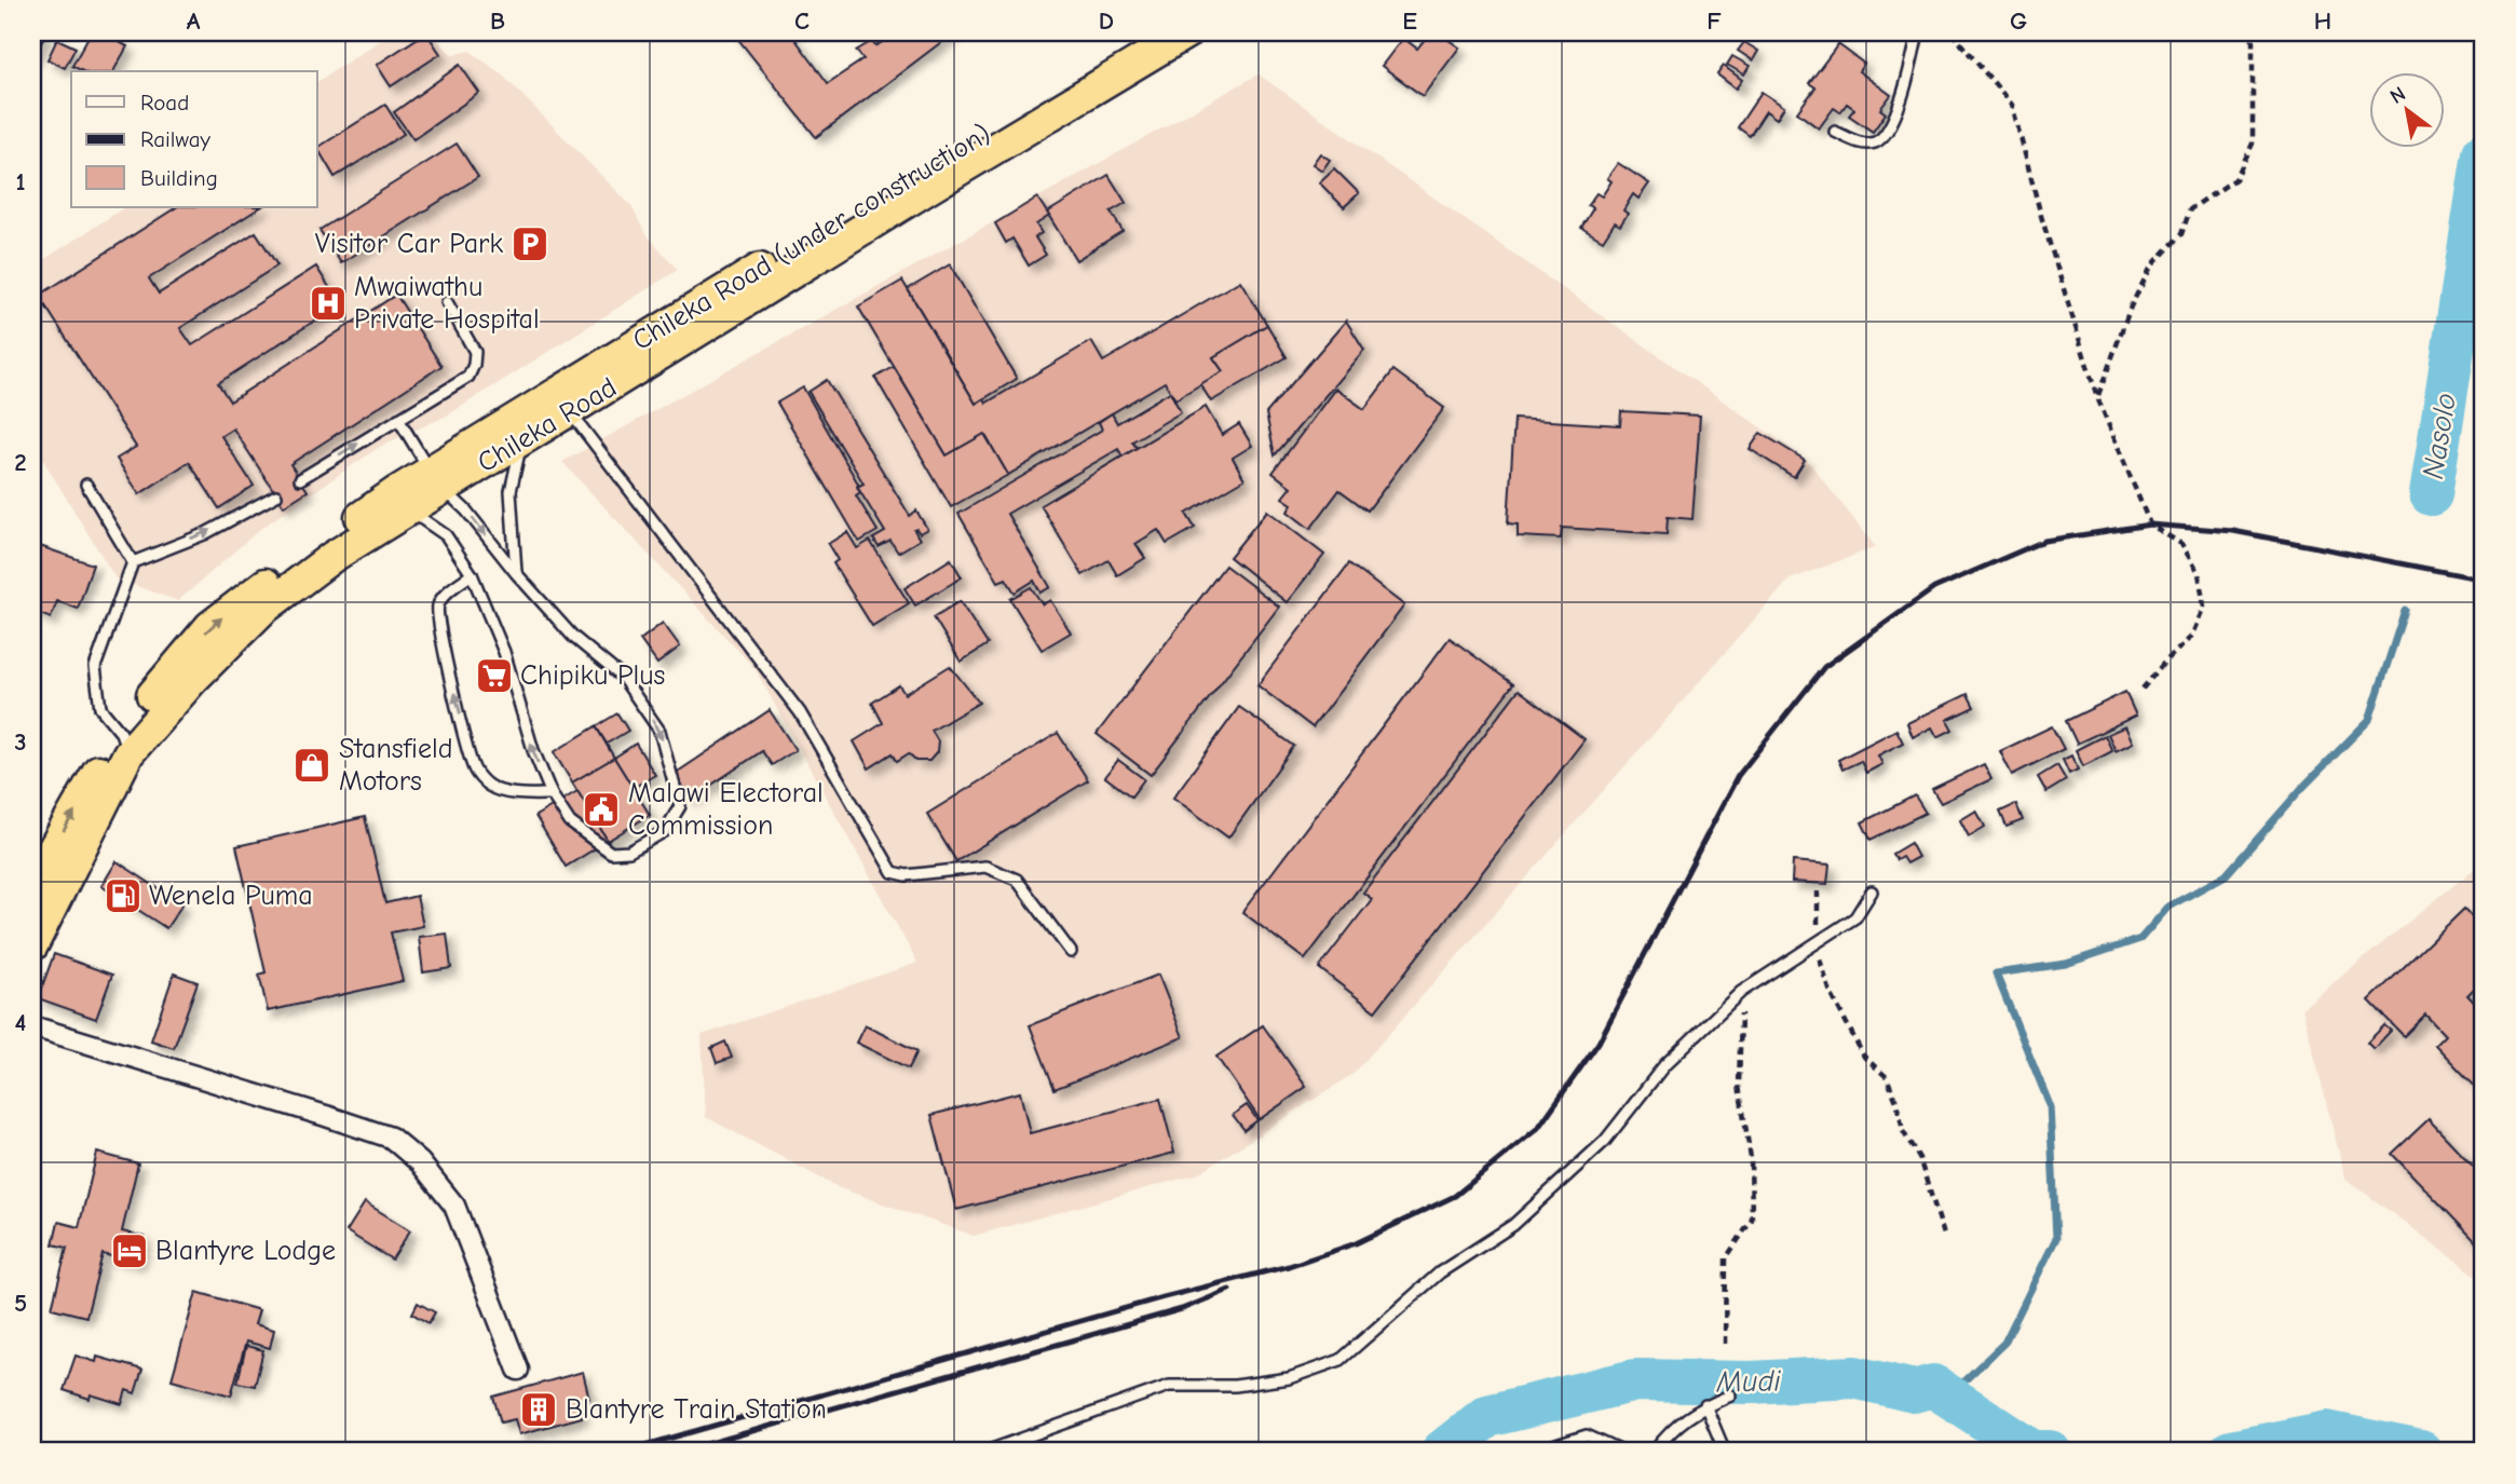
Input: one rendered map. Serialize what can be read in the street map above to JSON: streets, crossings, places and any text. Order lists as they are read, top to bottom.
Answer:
{
  "streets": {
    "highway": ["Chileka Road (under construction)", "Chileka Road"]
  },
  "crossings": [
    ["Chileka Road (under construction)", "Chileka Road"]
  ],
  "water": ["Nasolo", "Mudi"],
  "places": {
    "parking": ["Visitor Car Park"],
    "hospital": ["Mwaiwathu Private Hospital"],
    "supermarket": ["Chipiku Plus"],
    "shop": ["Stansfield Motors"],
    "public building": ["Malawi Electoral Commission"],
    "fuel station": ["Wenela Puma"],
    "hotel": ["Blantyre Lodge"],
    "building": ["Blantyre Train Station"]
  },
  "legend": ["Road", "Railway", "Building"],
  "north": "top left",
  "grid": {
    "columns": [
      "A",
      "B",
      "C",
      "D",
      "E",
      "F",
      "G",
      "H"
    ],
    "rows": [
      "1",
      "2",
      "3",
      "4",
      "5"
    ]
  }
}
